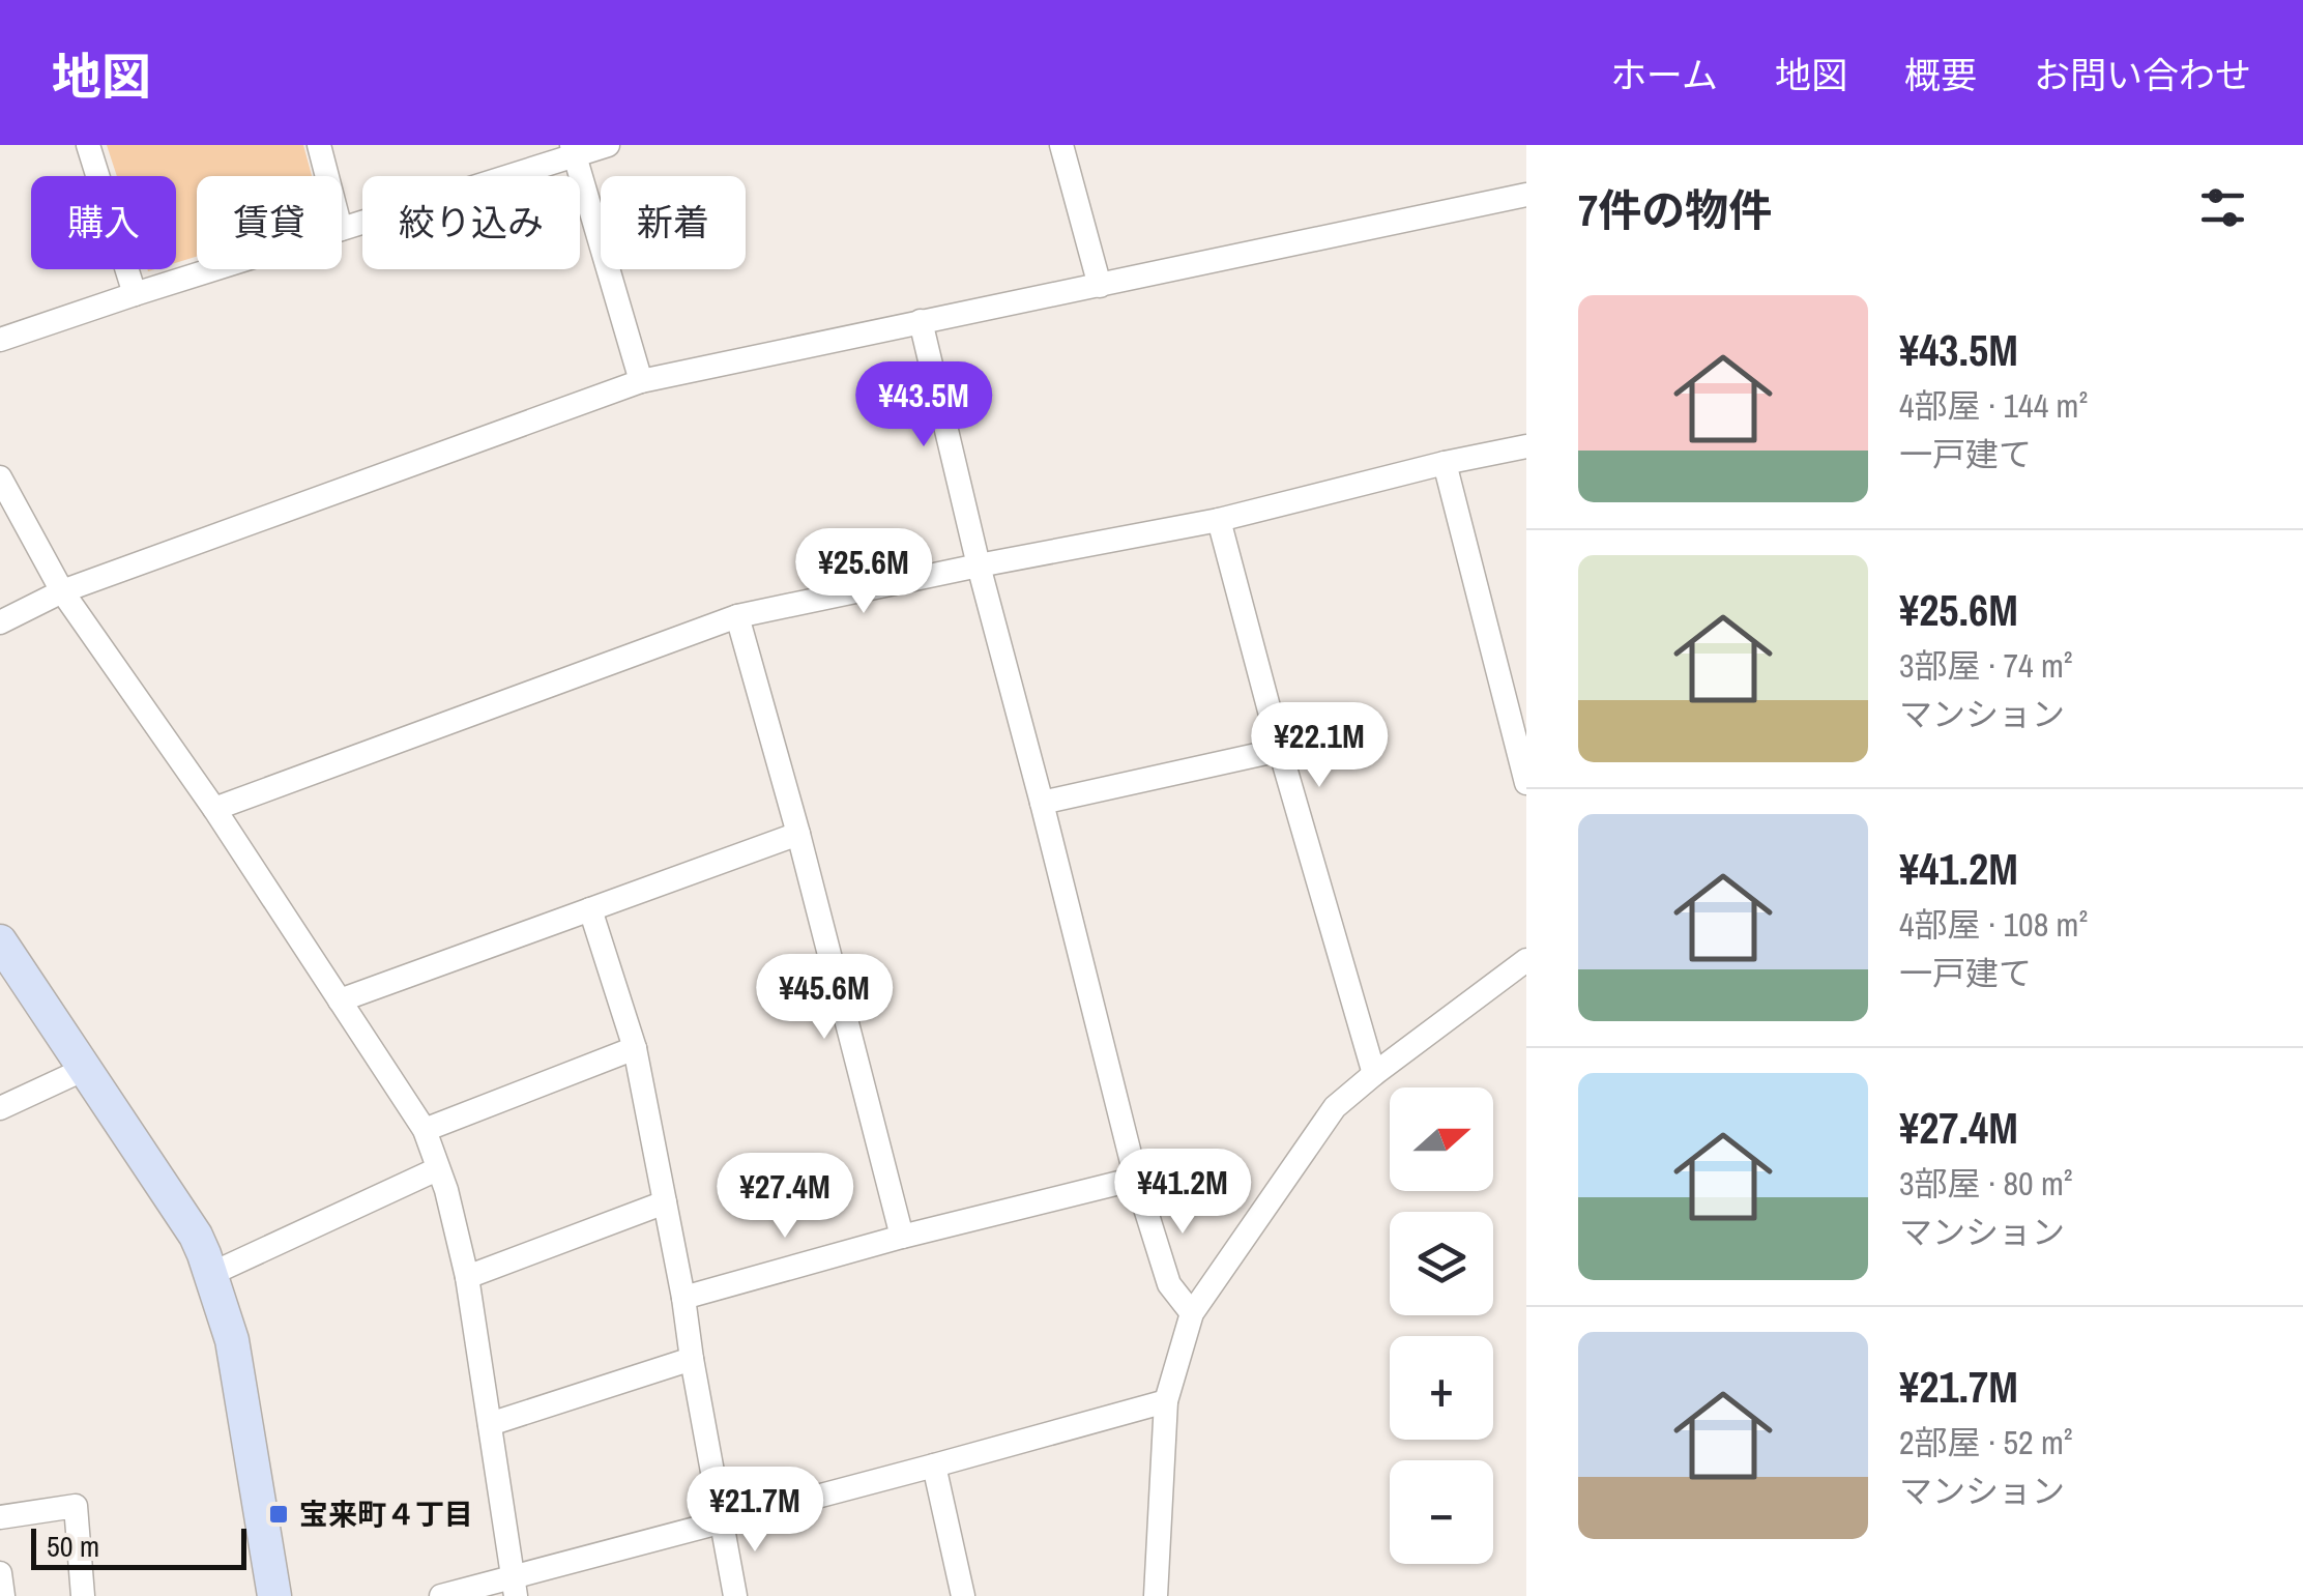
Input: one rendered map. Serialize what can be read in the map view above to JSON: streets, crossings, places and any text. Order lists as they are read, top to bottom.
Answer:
{
  "places": {
    "transit": ["宝来町４丁目"]
  },
  "scale_bar": "50 m",
  "north": "right",
  "page": {
    "header": "地図",
    "nav": [
      "ホーム",
      "地図",
      "概要",
      "お問い合わせ"
    ],
    "heading": "7件の物件",
    "chip": [
      "購入",
      "賃貸",
      "絞り込み",
      "新着"
    ],
    "list": [
      {
        "name": "¥43.5M",
        "note": "4部屋 · 144 m² · 一戸建て"
      },
      {
        "name": "¥25.6M",
        "note": "3部屋 · 74 m² · マンション"
      },
      {
        "name": "¥41.2M",
        "note": "4部屋 · 108 m² · 一戸建て"
      },
      {
        "name": "¥27.4M",
        "note": "3部屋 · 80 m² · マンション"
      },
      {
        "name": "¥21.7M",
        "note": "2部屋 · 52 m² · マンション"
      }
    ],
    "price": [
      "¥43.5M",
      "¥25.6M",
      "¥22.1M",
      "¥45.6M",
      "¥41.2M",
      "¥27.4M",
      "¥21.7M"
    ],
    "map_buttons": ["+", "−"],
    "scale": "50 m"
  }
}
